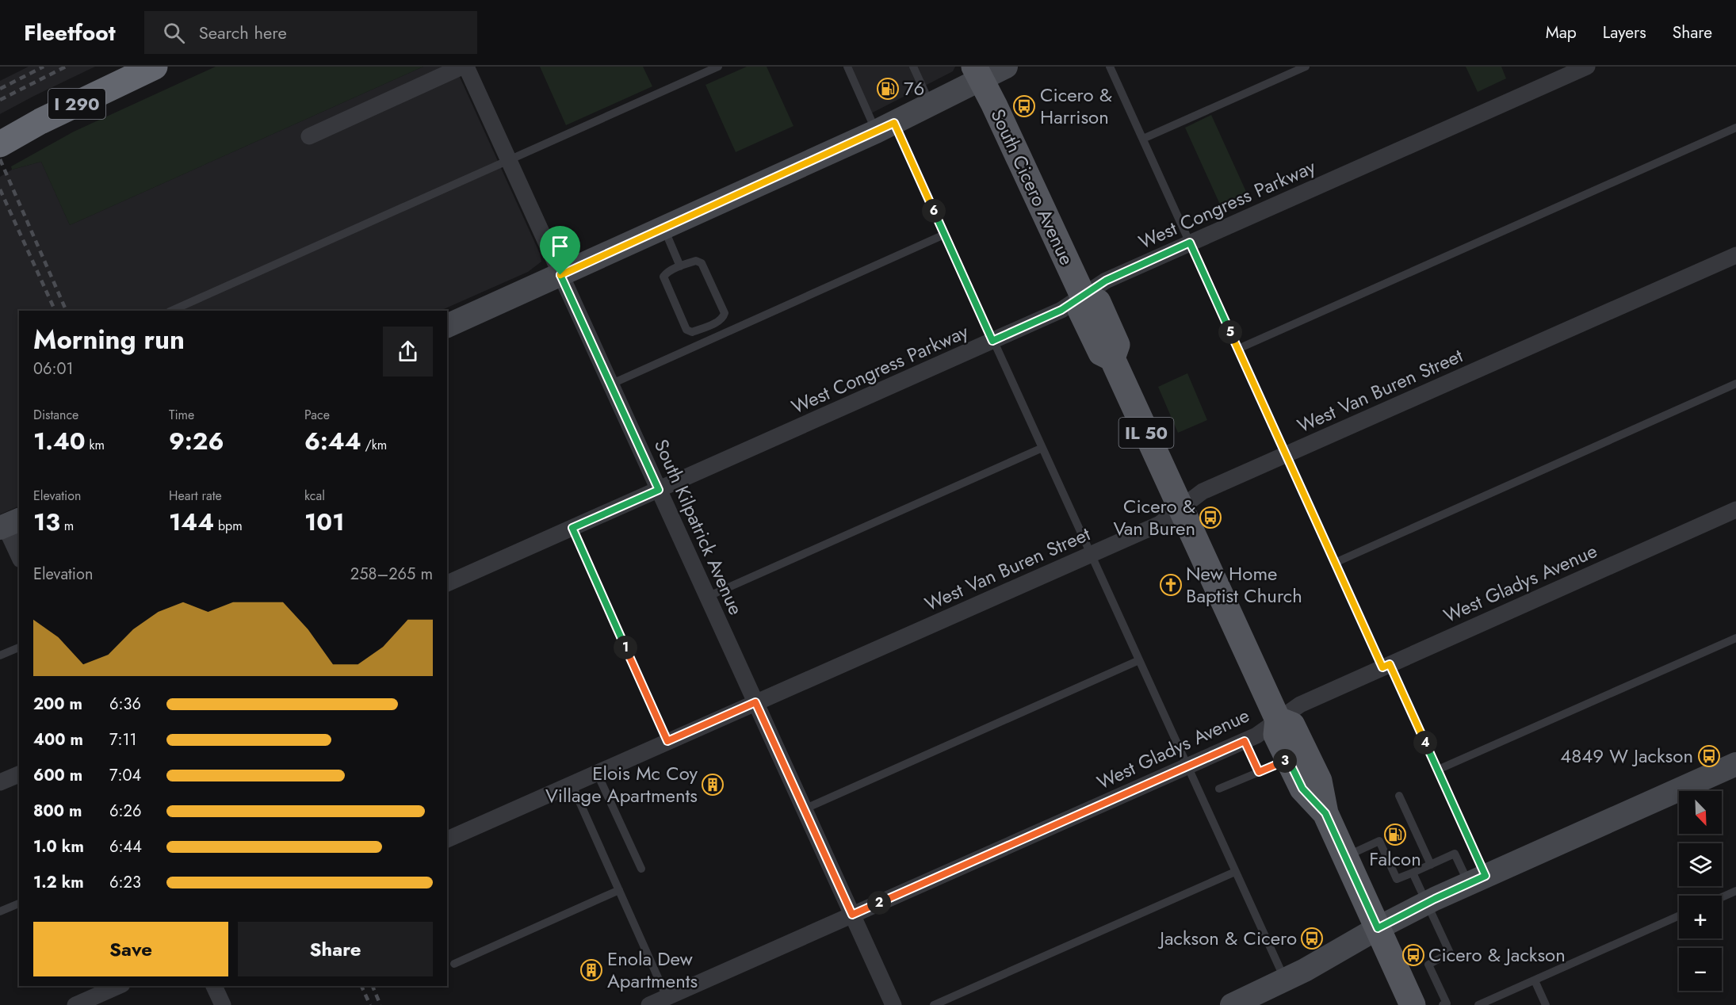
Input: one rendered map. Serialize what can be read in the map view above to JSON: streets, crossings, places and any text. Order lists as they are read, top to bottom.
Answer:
{
  "streets": {
    "highway": ["I 290"],
    "main road": ["South Cicero Avenue", "IL 50"],
    "street": [
      "West Congress Parkway",
      "West Van Buren Street",
      "South Kilpatrick Avenue",
      "West Gladys Avenue"
    ]
  },
  "crossings": [
    ["South Cicero Avenue", "West Congress Parkway"],
    ["South Cicero Avenue", "West Van Buren Street"],
    ["South Cicero Avenue", "West Gladys Avenue"],
    ["West Congress Parkway", "South Kilpatrick Avenue"],
    ["West Van Buren Street", "South Kilpatrick Avenue"],
    ["South Kilpatrick Avenue", "West Gladys Avenue"]
  ],
  "places": {
    "fuel station": ["76", "Falcon"],
    "bus stop": [
      "Cicero & Harrison",
      "Cicero & Van Buren",
      "4849 W Jackson",
      "Jackson & Cicero",
      "Cicero & Jackson"
    ],
    "church": ["New Home Baptist Church"],
    "building": ["Elois Mc Coy Village Apartments", "Enola Dew Apartments"]
  },
  "north": "bottom right",
  "page": {
    "header": "Fleetfoot",
    "search": "Search here",
    "nav": ["Map", "Layers", "Share"],
    "pins": [
      "6",
      "5",
      "1",
      "4",
      "3",
      "2"
    ],
    "heading": ["Morning run", "06:01"],
    "stats": [
      ["Distance", "1.40 km"],
      ["Time", "9:26"],
      ["Pace", "6:44 /km"],
      ["Elevation", "13 m"],
      ["Heart rate", "144 bpm"],
      ["kcal", "101"]
    ],
    "chart": ["Elevation", "258–265 m"],
    "list": [
      {
        "name": "200 m",
        "note": "6:36"
      },
      {
        "name": "400 m",
        "note": "7:11"
      },
      {
        "name": "600 m",
        "note": "7:04"
      },
      {
        "name": "800 m",
        "note": "6:26"
      },
      {
        "name": "1.0 km",
        "note": "6:44"
      },
      {
        "name": "1.2 km",
        "note": "6:23"
      }
    ],
    "map_buttons": ["+", "−"],
    "buttons": ["Save", "Share"]
  }
}
